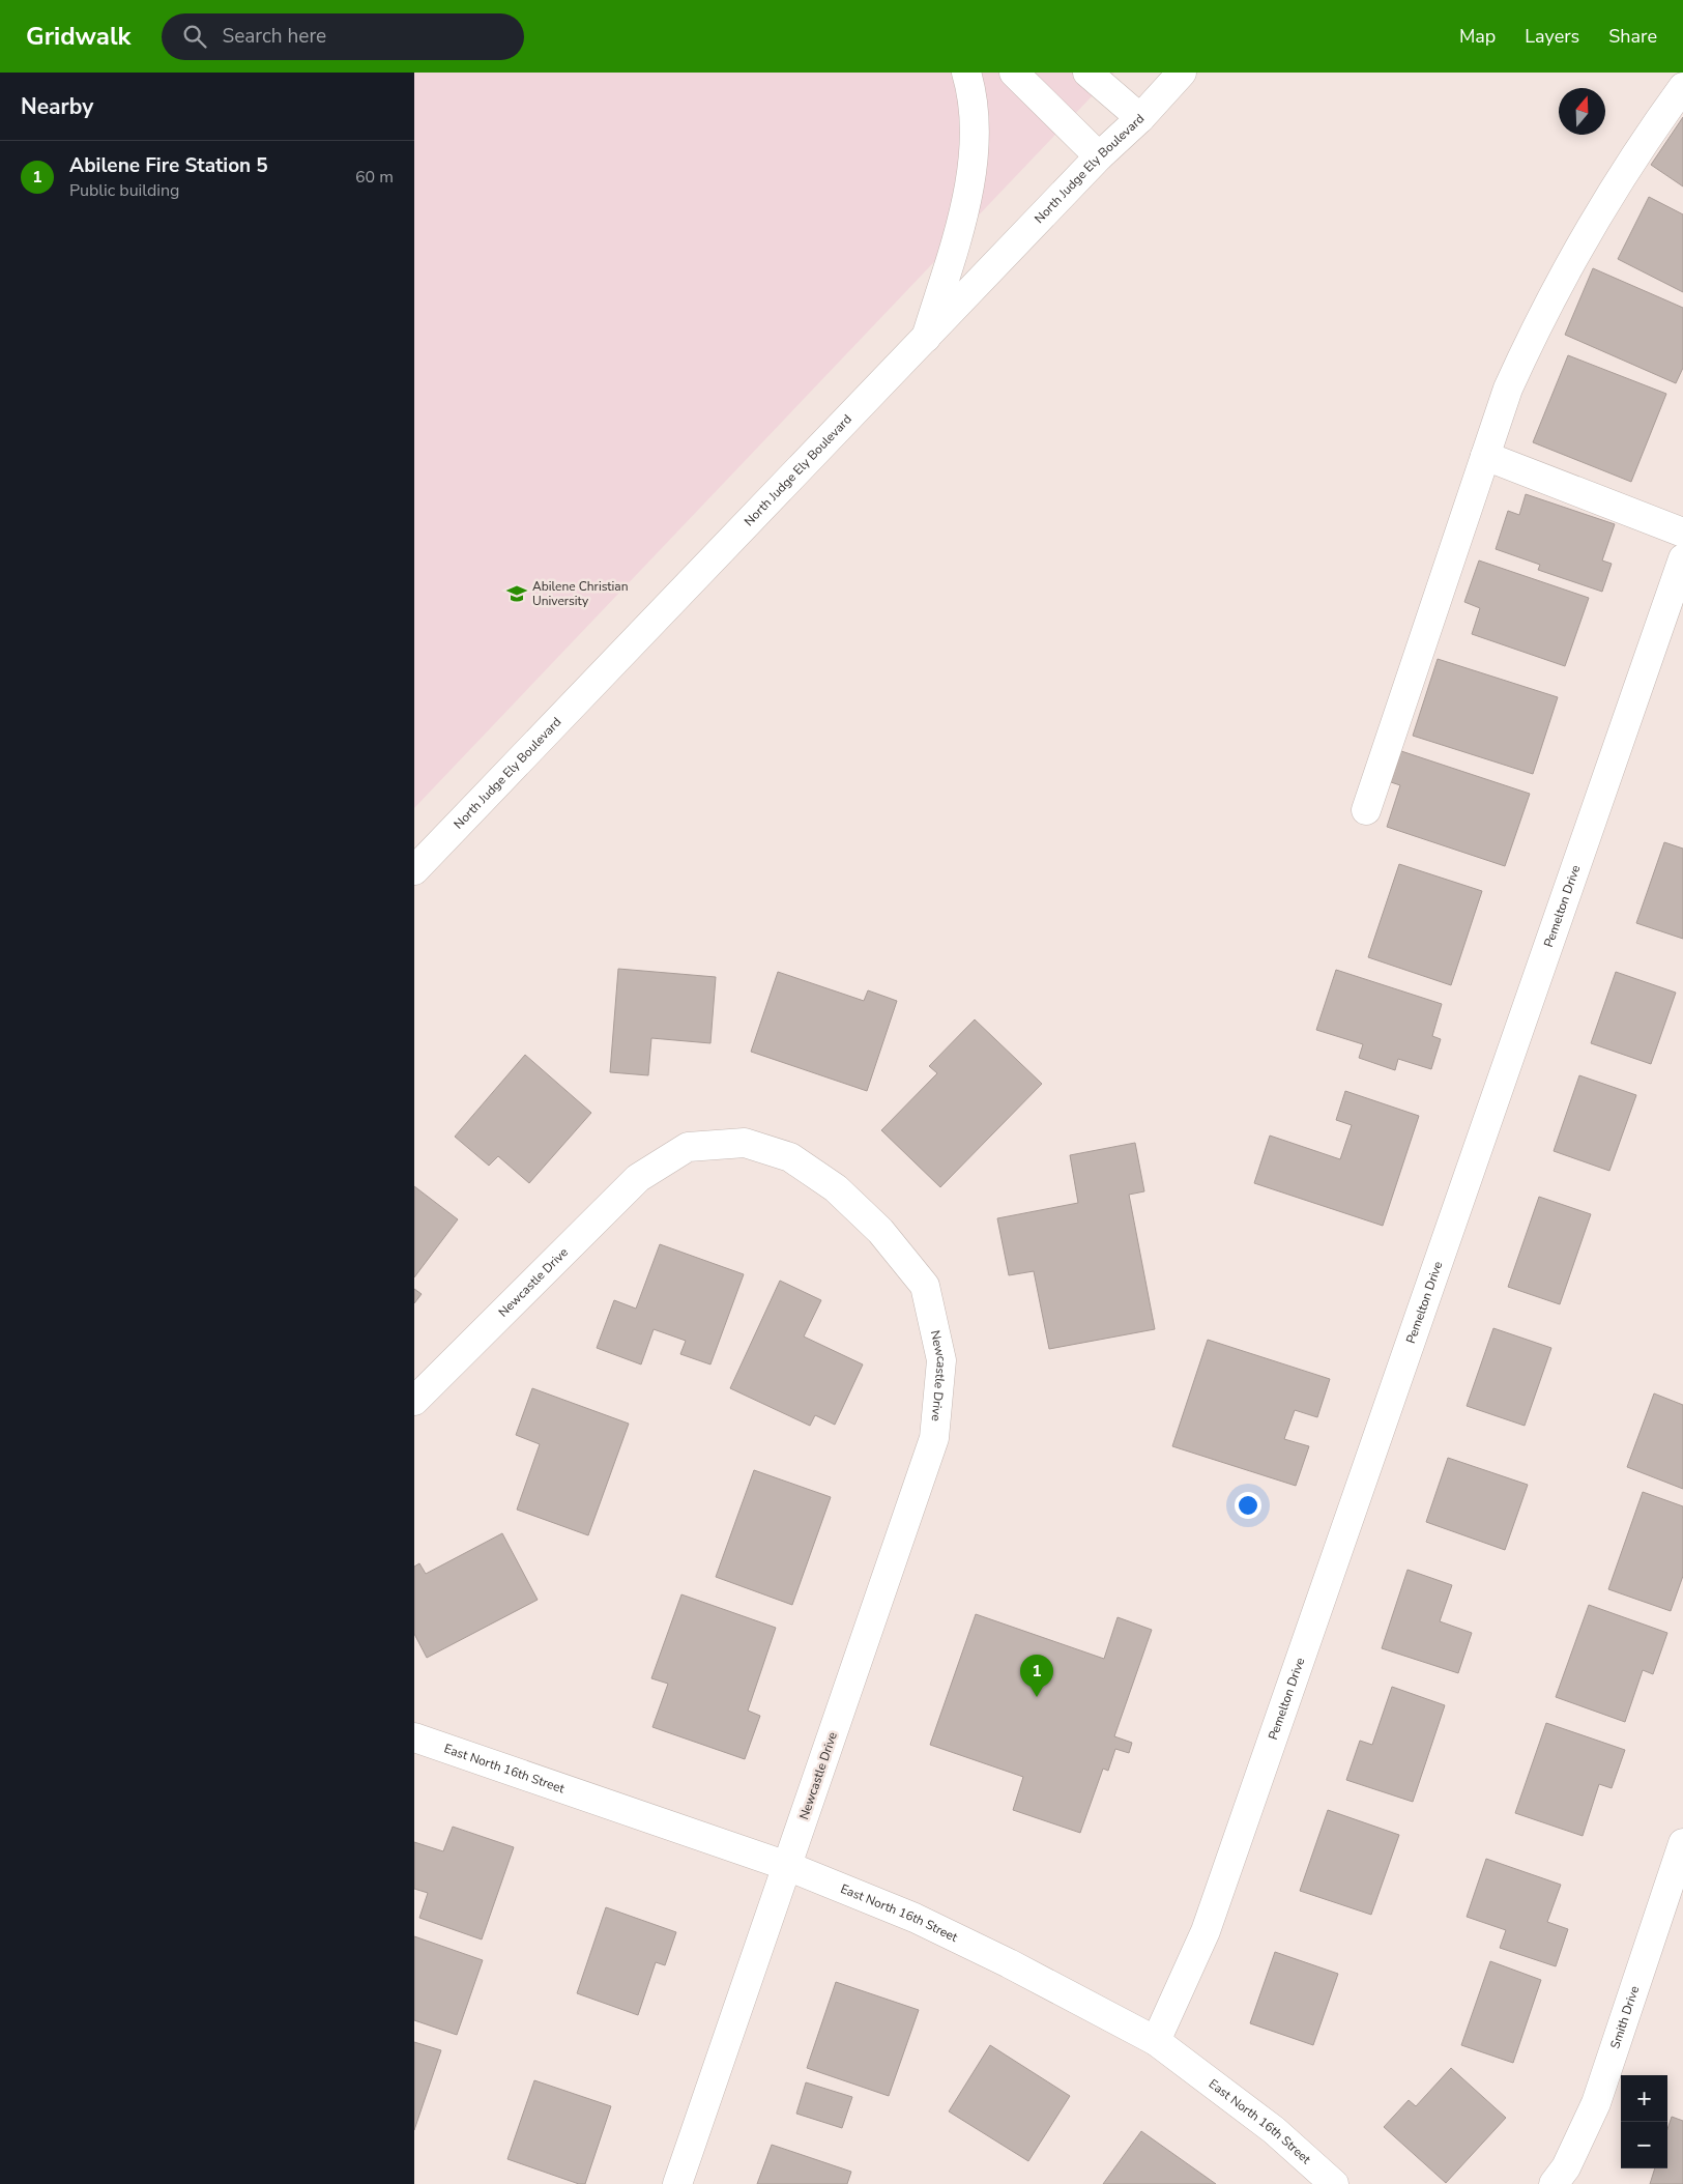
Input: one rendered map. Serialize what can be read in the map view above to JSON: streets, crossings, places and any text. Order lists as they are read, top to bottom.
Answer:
{
  "streets": {
    "street": [
      "North Judge Ely Boulevard",
      "Pemelton Drive",
      "Newcastle Drive",
      "East North 16th Street",
      "Smith Drive"
    ]
  },
  "crossings": [
    ["Pemelton Drive", "East North 16th Street"],
    ["Newcastle Drive", "East North 16th Street"]
  ],
  "places": {
    "school or university": ["Abilene Christian University"]
  },
  "north": "top",
  "page": {
    "header": "Gridwalk",
    "search": "Search here",
    "nav": ["Map", "Layers", "Share"],
    "heading": "Nearby",
    "list": [
      {
        "mark": "1",
        "name": "Abilene Fire Station 5",
        "note": "Public building",
        "value": "60 m"
      }
    ],
    "pins": "1",
    "map_buttons": ["+", "−"]
  }
}
